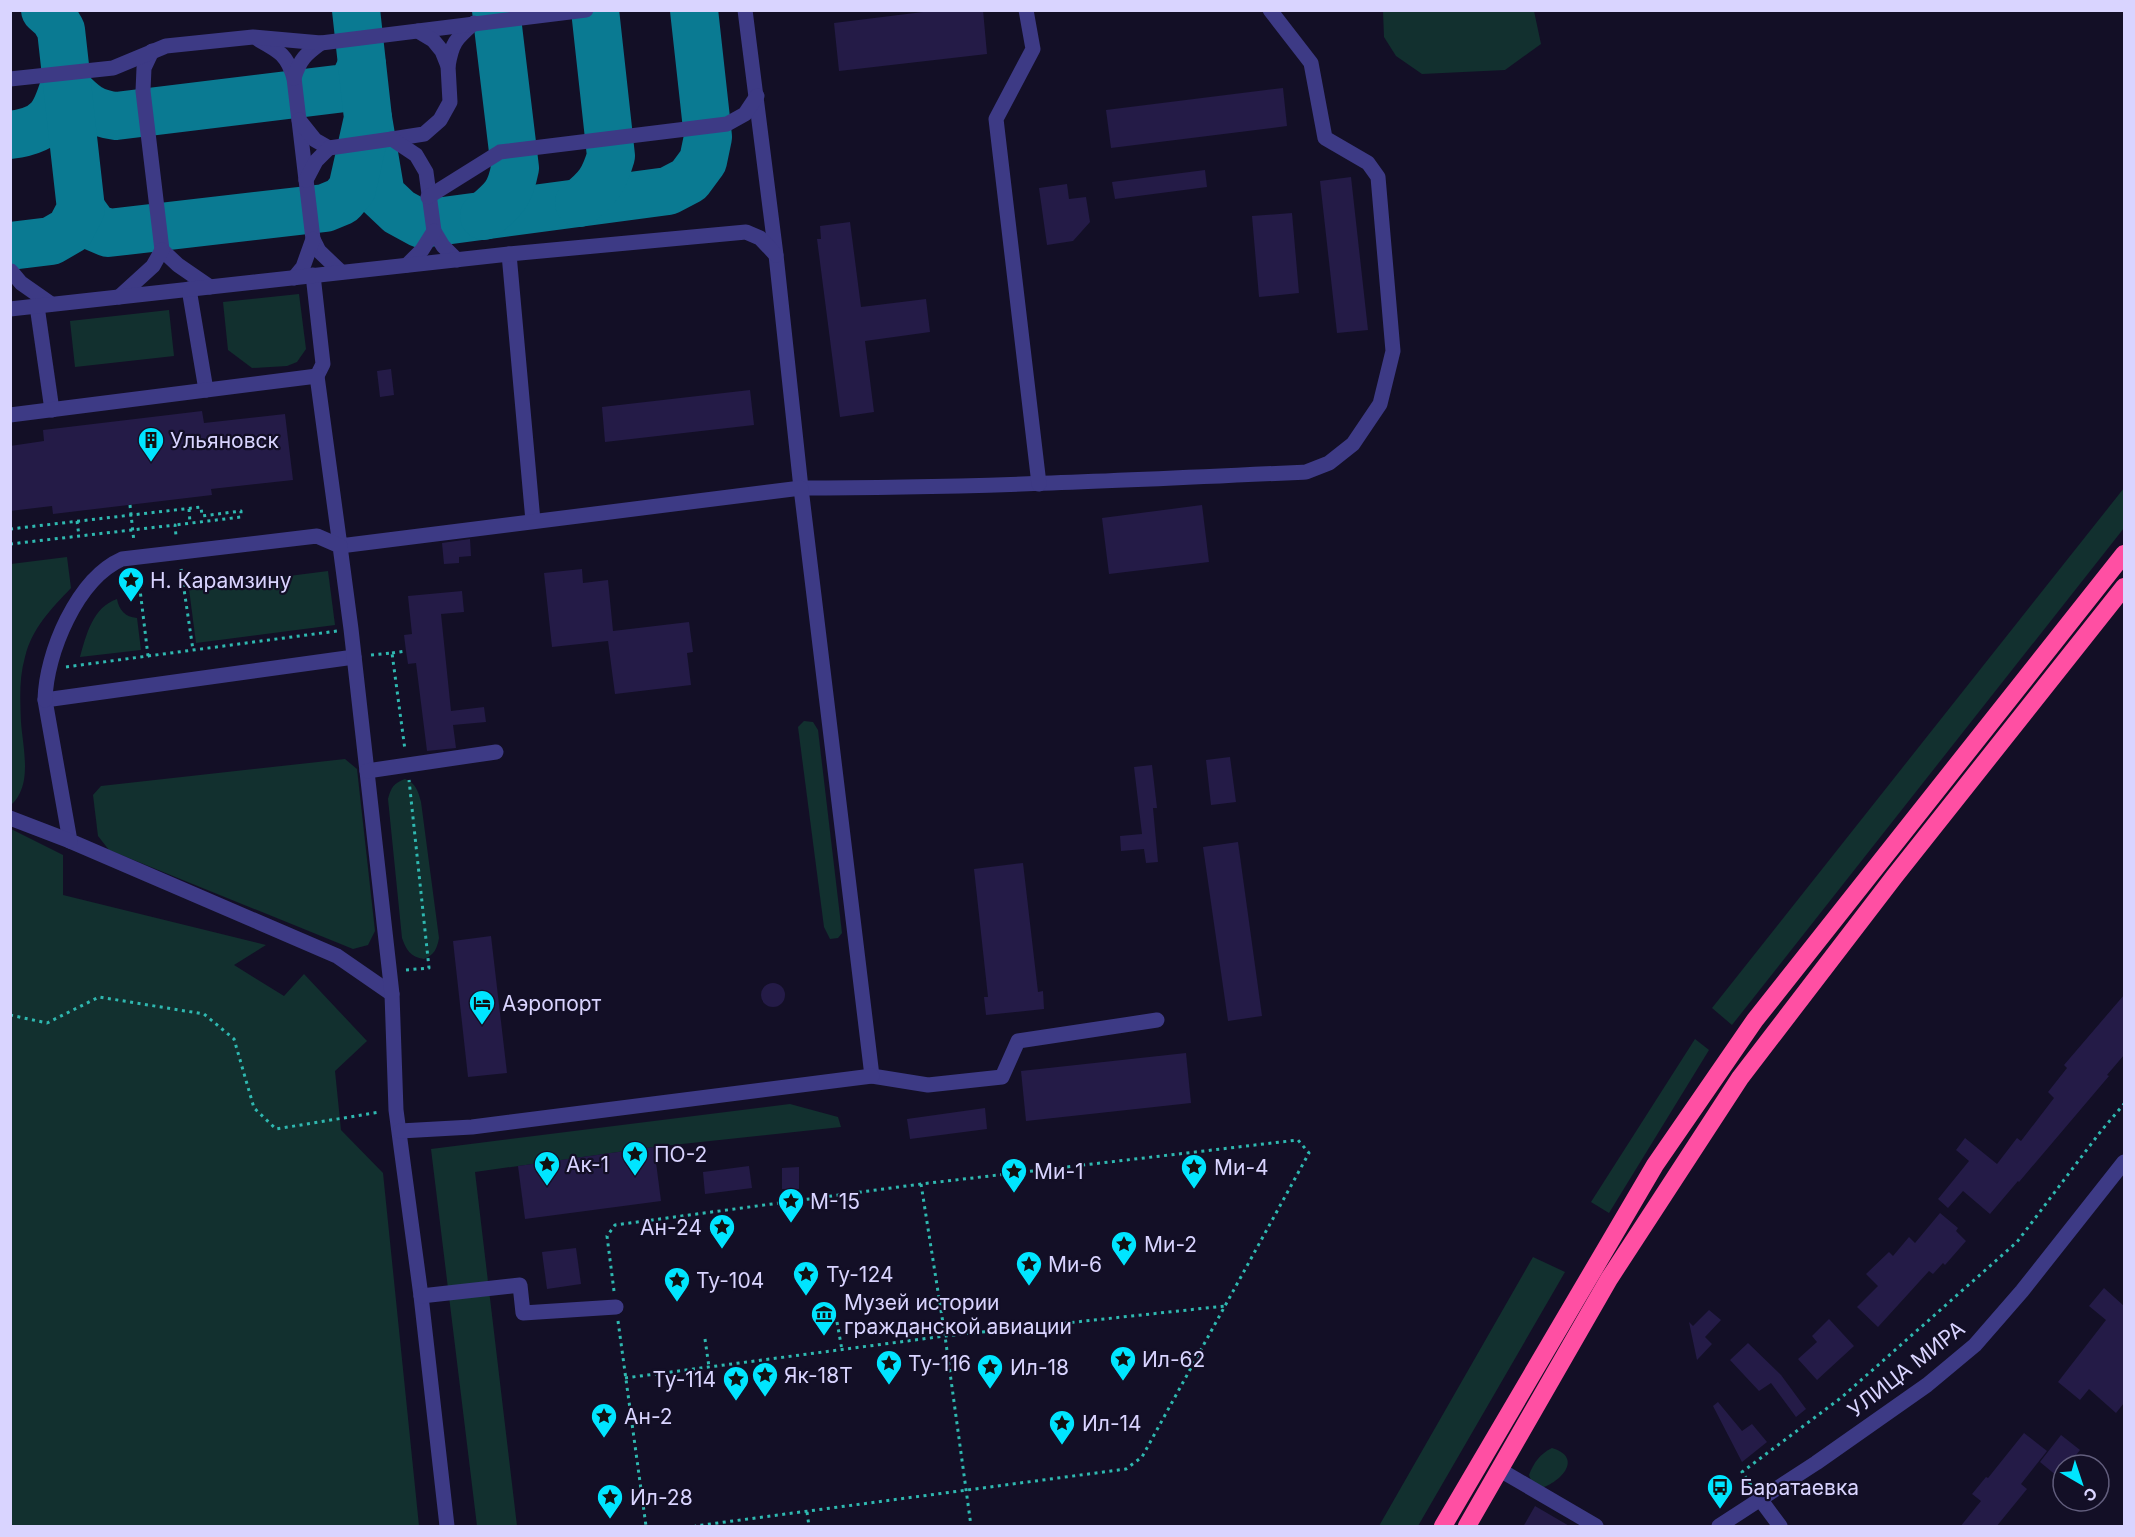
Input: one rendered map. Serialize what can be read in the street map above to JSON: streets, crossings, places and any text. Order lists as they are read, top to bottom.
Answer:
{
  "streets": {
    "street": ["УЛИЦА МИРА"]
  },
  "places": {
    "building": ["Ульяновск"],
    "place": [
      "Н. Карамзину",
      "ПО-2",
      "Ак-1",
      "Ми-4",
      "Ми-1",
      "М-15",
      "Ан-24",
      "Ми-2",
      "Ми-6",
      "Ту-124",
      "Ту-104",
      "Ил-62",
      "Ту-116",
      "Ил-18",
      "Як-18Т",
      "Ту-114",
      "Ан-2",
      "Ил-14",
      "Ил-28"
    ],
    "hotel": ["Аэропорт"],
    "museum": ["Музей истории гражданской авиации"],
    "bus stop": ["Баратаевка"]
  },
  "north": "bottom right"
}
